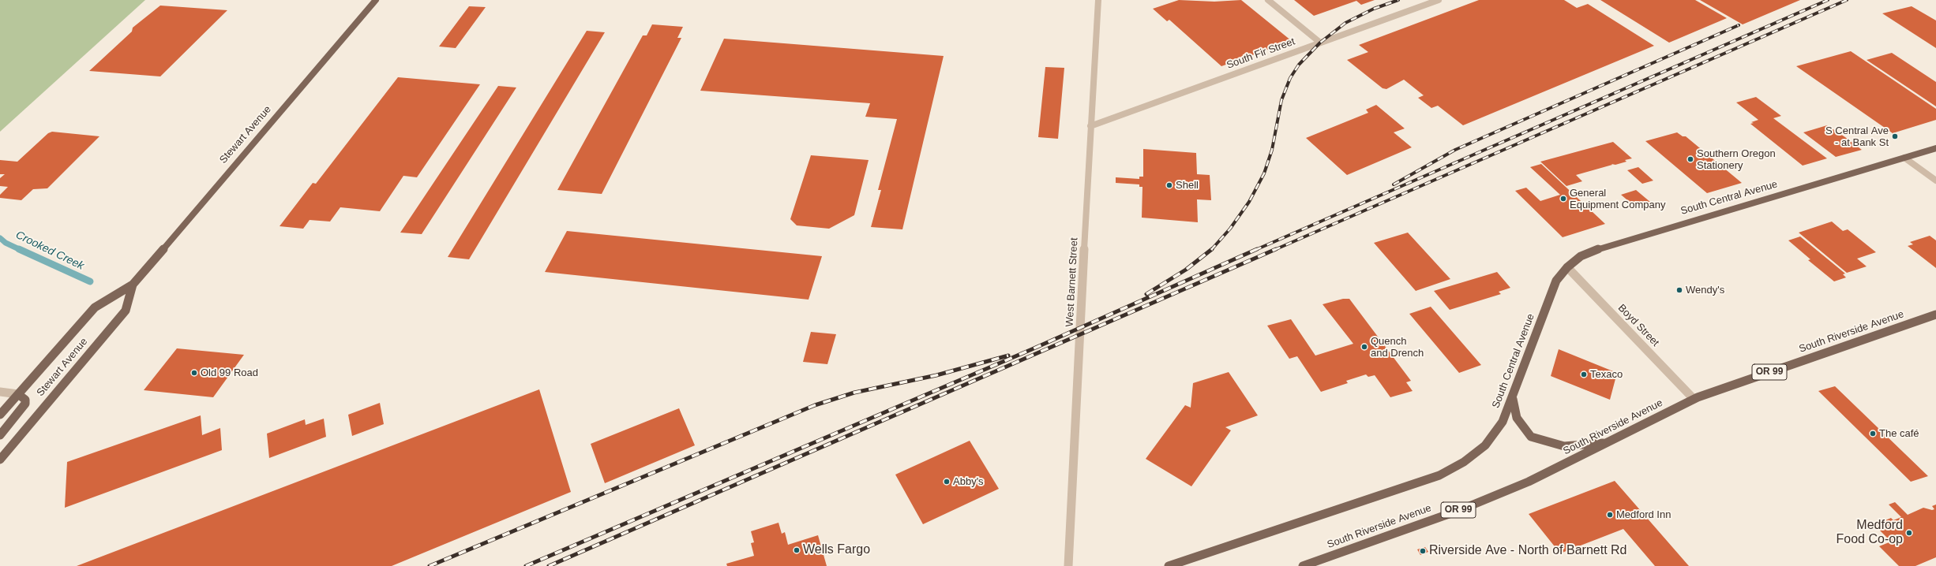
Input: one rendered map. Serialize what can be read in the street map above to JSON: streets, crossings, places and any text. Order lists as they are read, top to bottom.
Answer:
{
  "streets": {
    "main road": [
      "Stewart Avenue",
      "South Central Avenue",
      "South Riverside Avenue",
      "OR 99"
    ],
    "street": ["South Fir Street", "West Barnett Street", "Boyd Street"]
  },
  "crossings": [
    ["South Fir Street", "West Barnett Street"],
    ["South Central Avenue", "Boyd Street"],
    ["Boyd Street", "South Riverside Avenue"]
  ],
  "water": ["Crooked Creek"],
  "places": [
    "S Central Ave - at Bank St",
    "Southern Oregon Stationery",
    "Shell",
    "General Equipment Company",
    "Wendy's",
    "Quench and Drench",
    "Old 99 Road",
    "Texaco",
    "The café",
    "Abby's",
    "Medford Inn",
    "Medford Food Co-op",
    "Wells Fargo",
    "Riverside Ave - North of Barnett Rd"
  ]
}
